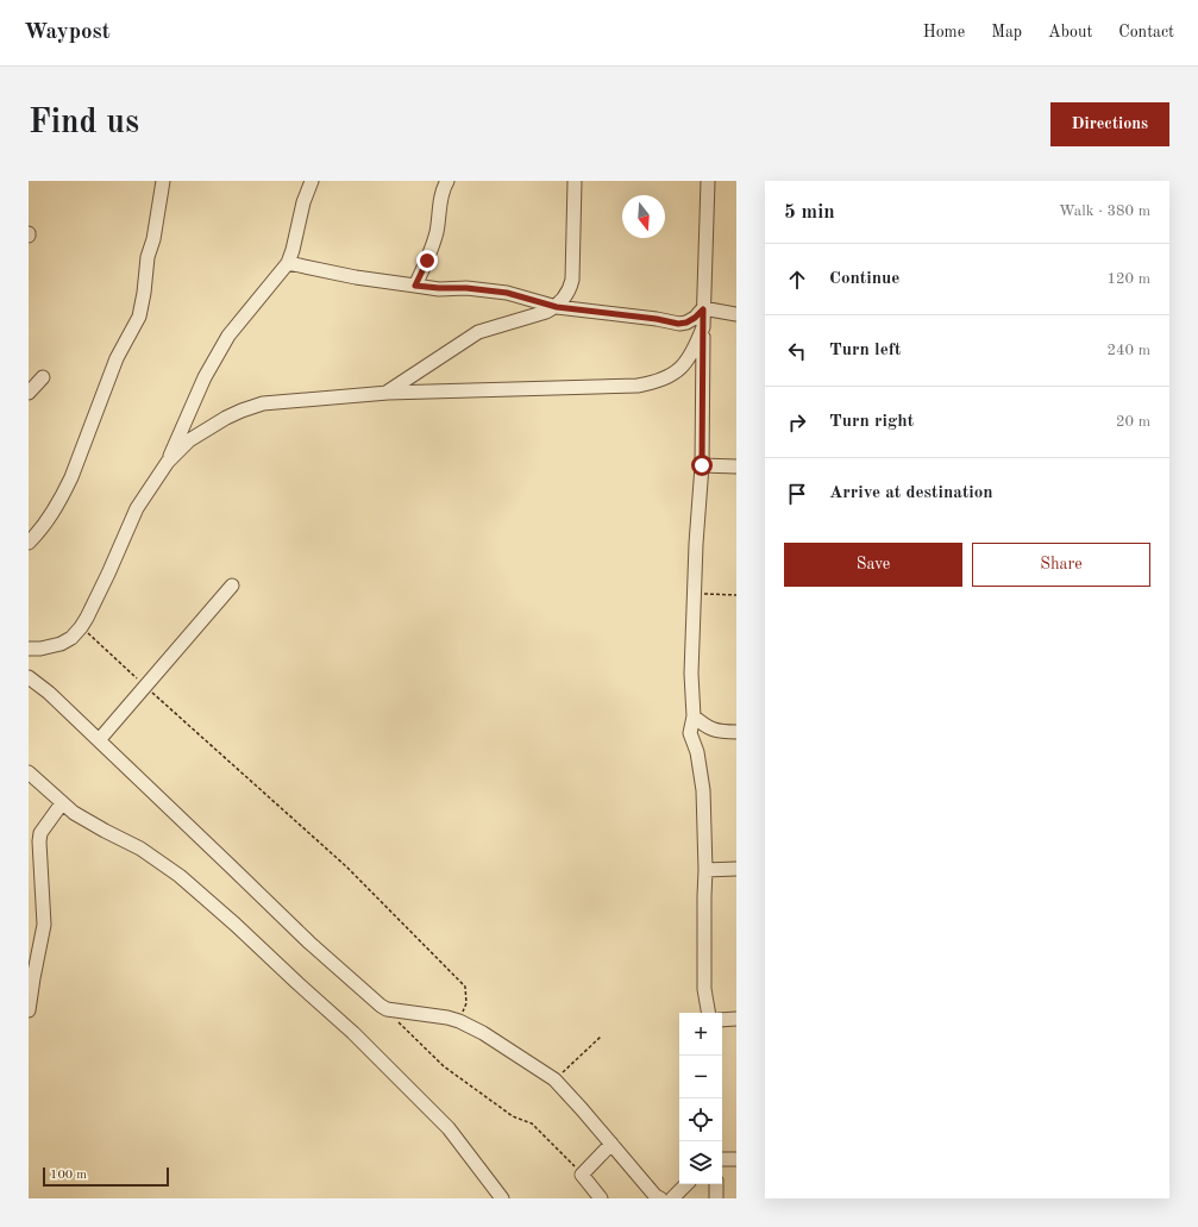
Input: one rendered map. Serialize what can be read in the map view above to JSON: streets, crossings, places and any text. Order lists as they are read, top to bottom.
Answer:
{
  "scale_bar": "100 m",
  "north": "bottom",
  "page": {
    "header": "Waypost",
    "nav": [
      "Home",
      "Map",
      "About",
      "Contact"
    ],
    "buttons": [
      "Directions",
      ["Save", "Share"]
    ],
    "title": "Find us",
    "heading": ["5 min", "Walk · 380 m"],
    "list": [
      ["Continue", "120 m"],
      ["Turn left", "240 m"],
      ["Turn right", "20 m"],
      "Arrive at destination"
    ],
    "map_buttons": ["+", "−"],
    "scale": "100 m"
  }
}
